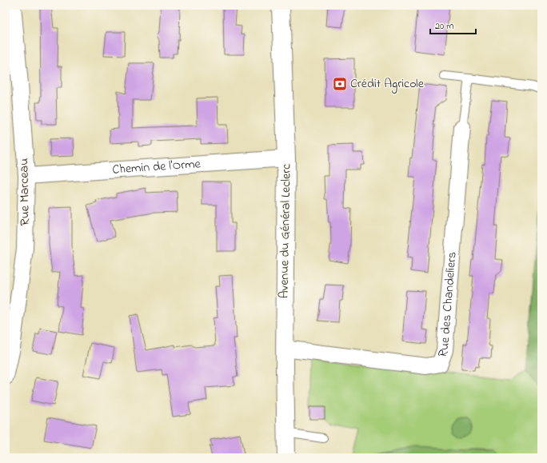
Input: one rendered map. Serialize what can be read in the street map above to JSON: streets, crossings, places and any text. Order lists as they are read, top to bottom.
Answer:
{
  "streets": {
    "main road": ["Avenue du Général Leclerc"],
    "street": ["Chemin de l'Orme", "Rue Marceau", "Rue des Chandeliers"]
  },
  "crossings": [
    ["Chemin de l'Orme", "Rue Marceau"],
    ["Chemin de l'Orme", "Avenue du Général Leclerc"],
    ["Avenue du Général Leclerc", "Rue des Chandeliers"]
  ],
  "places": {
    "bank": ["Crédit Agricole"]
  },
  "scale_bar": "20 m"
}
